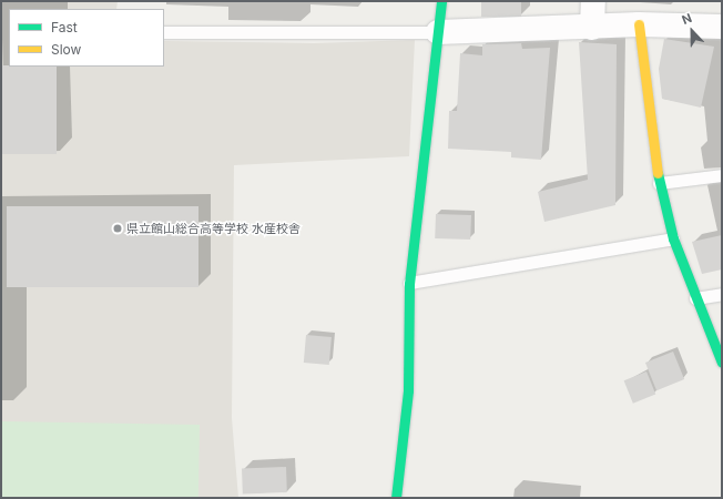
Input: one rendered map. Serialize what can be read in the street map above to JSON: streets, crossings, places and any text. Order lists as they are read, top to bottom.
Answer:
{
  "places": ["県立館山総合高等学校 水産校舎"],
  "legend": ["Fast", "Slow"],
  "north": "top"
}
